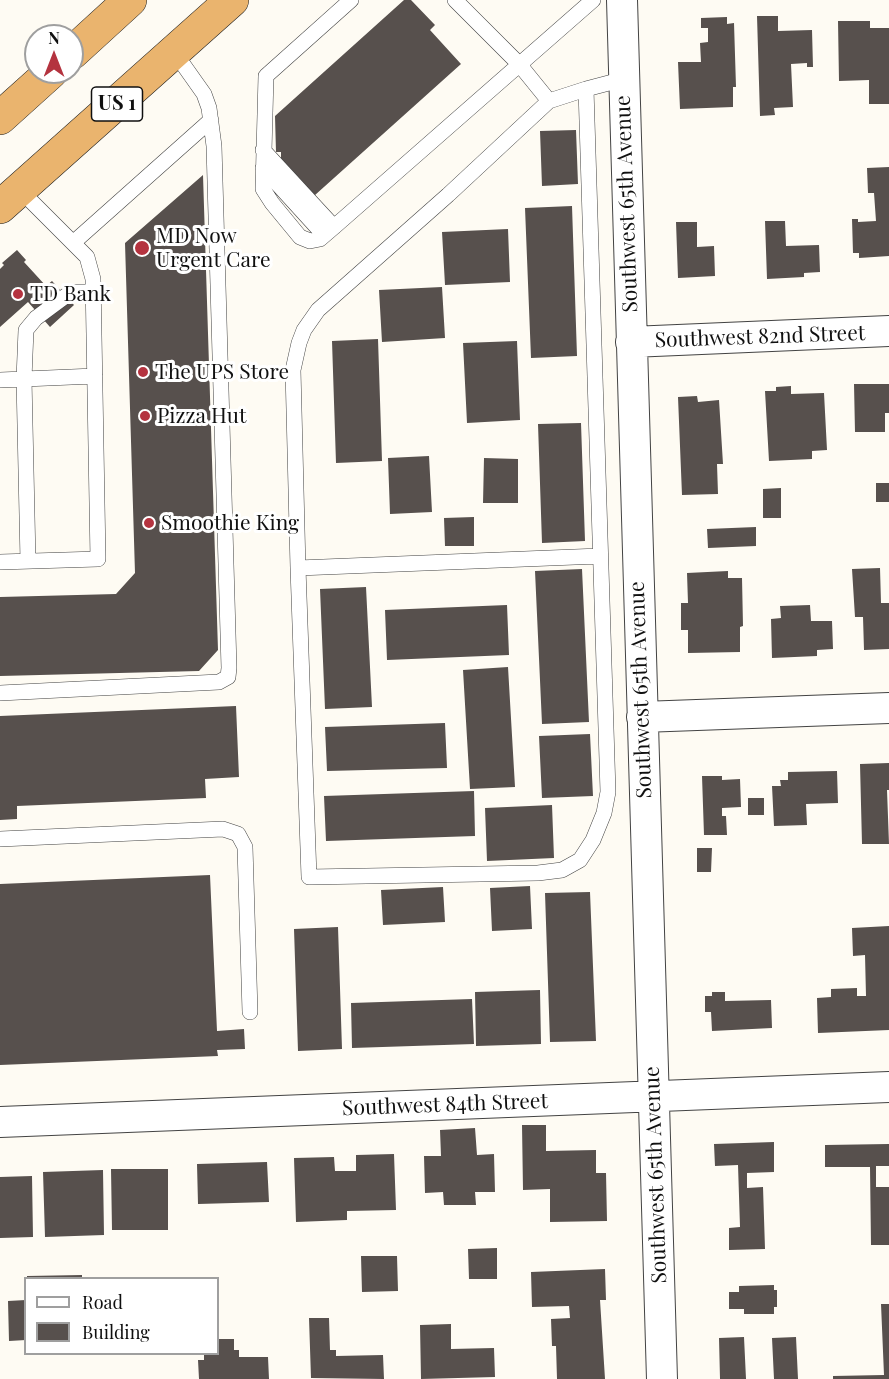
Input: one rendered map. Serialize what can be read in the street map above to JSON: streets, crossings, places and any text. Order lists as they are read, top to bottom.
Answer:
{
  "streets": {
    "highway": ["US 1"],
    "street": ["Southwest 65th Avenue", "Southwest 82nd Street", "Southwest 84th Street"]
  },
  "crossings": [
    ["Southwest 65th Avenue", "Southwest 82nd Street"],
    ["Southwest 65th Avenue", "Southwest 84th Street"]
  ],
  "places": [
    "MD Now Urgent Care",
    "TD Bank",
    "The UPS Store",
    "Pizza Hut",
    "Smoothie King"
  ],
  "legend": ["Road", "Building"],
  "north": "top"
}
